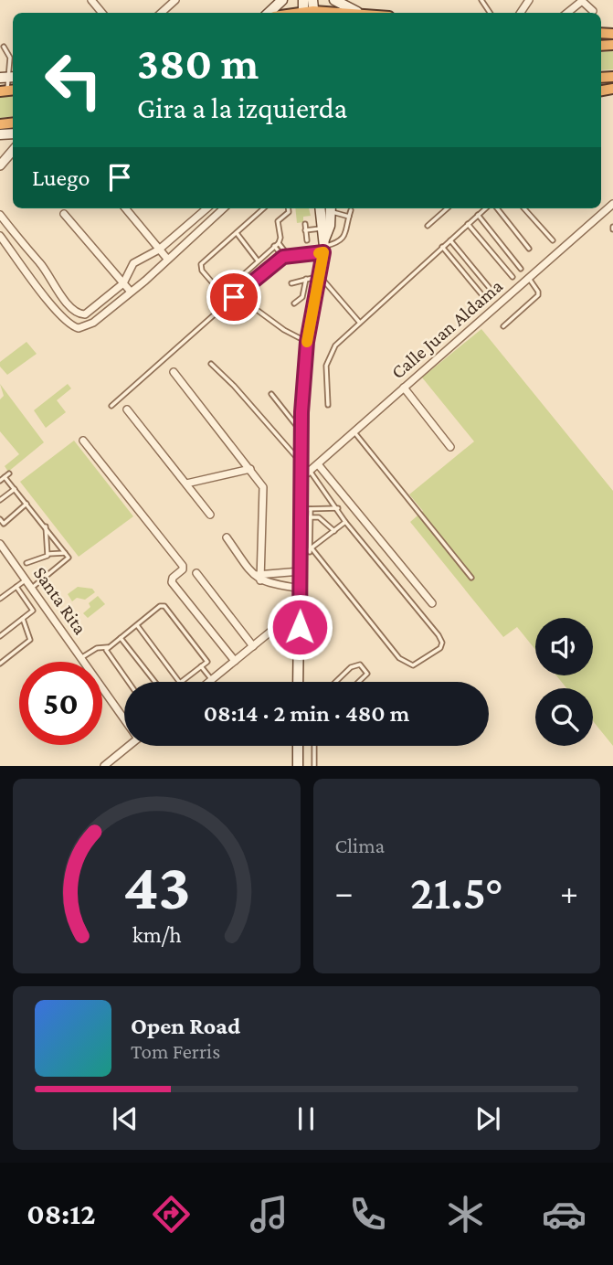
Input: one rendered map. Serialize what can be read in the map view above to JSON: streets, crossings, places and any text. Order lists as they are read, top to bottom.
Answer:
{
  "streets": {
    "street": ["Calle Juan Aldama", "Santa Rita"]
  },
  "page": {
    "turn": ["380 m", "Gira a la izquierda"],
    "then": "Luego",
    "limit": "50",
    "trip": "08:14 · 2 min · 480 m",
    "tile": "Clima",
    "heat": ["−", "21.5°", "+"],
    "song": ["Open Road", "Tom Ferris"],
    "tabs": "08:12",
    "gauge": ["43", "km/h"]
  }
}
